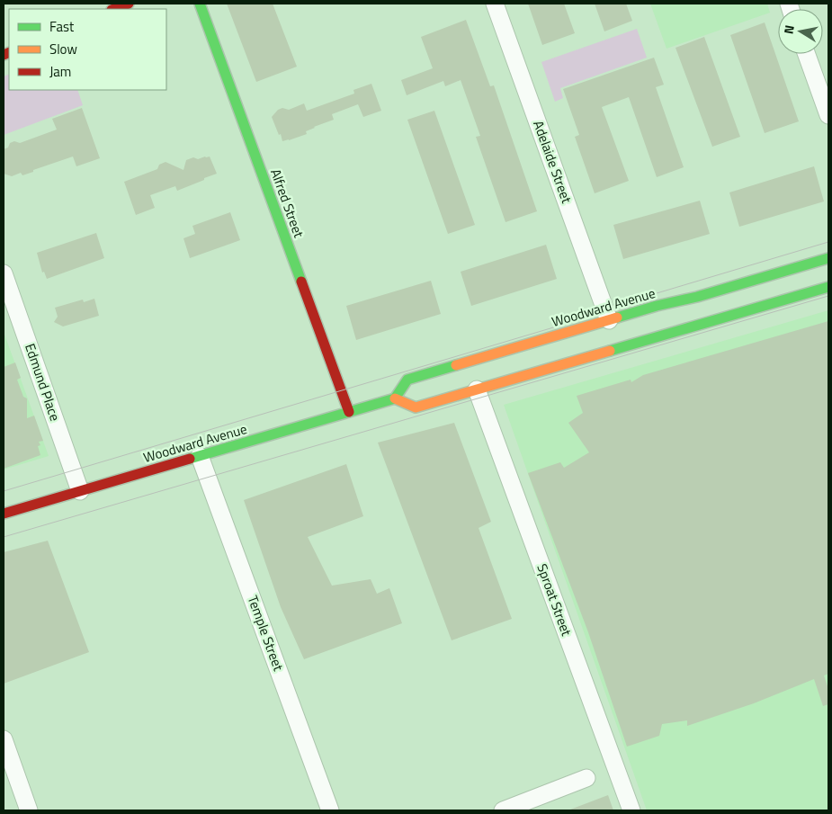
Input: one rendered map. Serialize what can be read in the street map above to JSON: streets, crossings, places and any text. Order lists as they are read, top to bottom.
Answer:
{
  "streets": {
    "main road": ["Alfred Street", "Woodward Avenue"],
    "street": [
      "Adelaide Street",
      "Edmund Place",
      "Sproat Street",
      "Temple Street"
    ]
  },
  "crossings": [
    ["Adelaide Street", "Woodward Avenue"],
    ["Alfred Street", "Woodward Avenue"],
    ["Woodward Avenue", "Edmund Place"],
    ["Woodward Avenue", "Temple Street"]
  ],
  "legend": ["Fast", "Slow", "Jam"],
  "north": "left"
}
